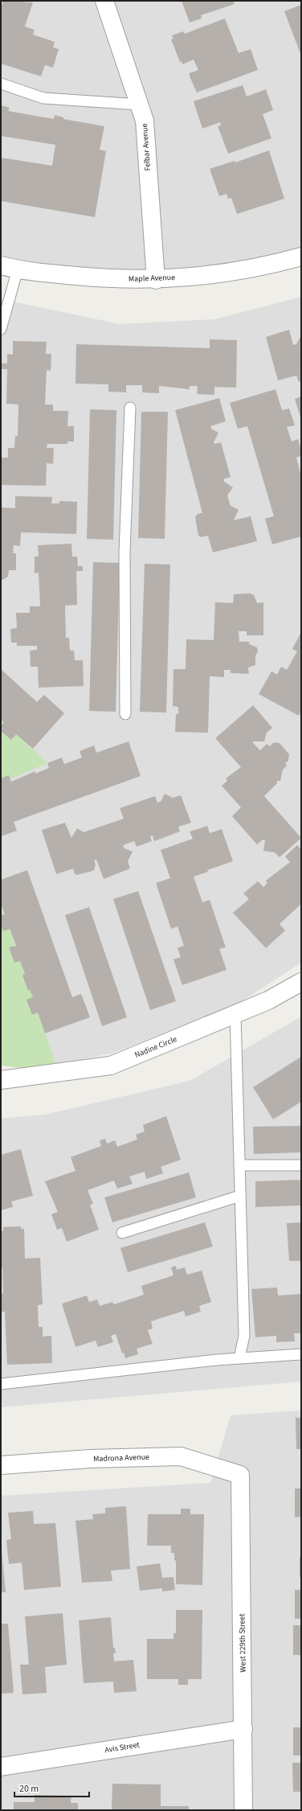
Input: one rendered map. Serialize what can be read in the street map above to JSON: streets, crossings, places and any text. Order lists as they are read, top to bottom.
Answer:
{
  "streets": {
    "street": [
      "Felbar Avenue",
      "Maple Avenue",
      "Nadine Circle",
      "Madrona Avenue",
      "West 229th Street",
      "Avis Street"
    ]
  },
  "crossings": [
    ["Felbar Avenue", "Maple Avenue"],
    ["Madrona Avenue", "West 229th Street"],
    ["West 229th Street", "Avis Street"]
  ],
  "scale_bar": "20 m"
}
